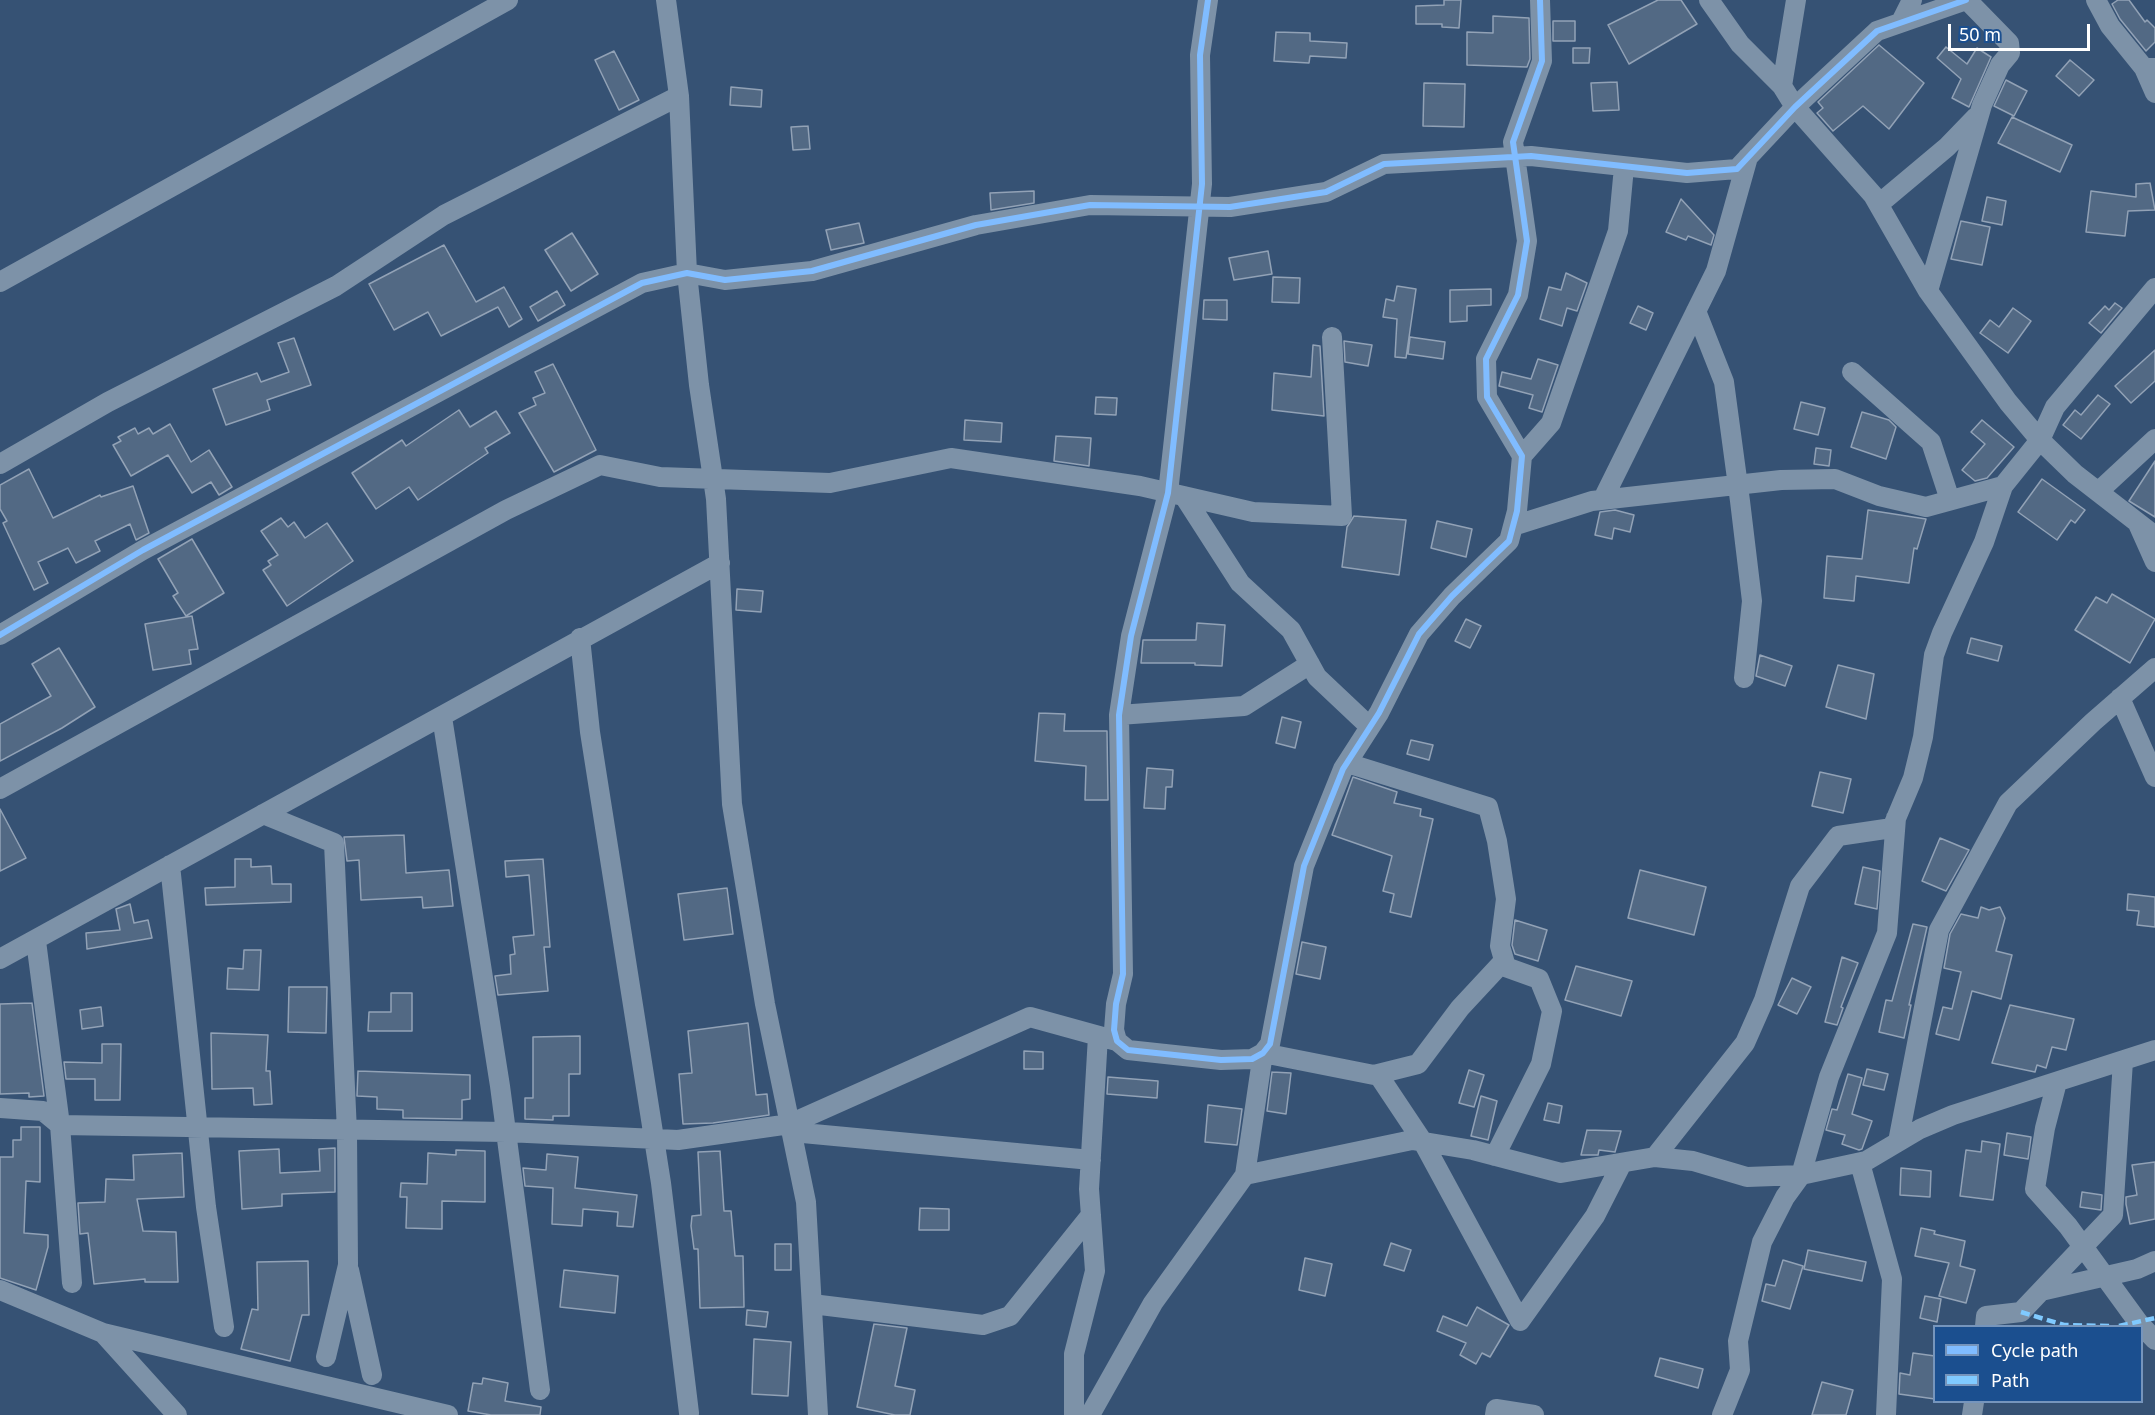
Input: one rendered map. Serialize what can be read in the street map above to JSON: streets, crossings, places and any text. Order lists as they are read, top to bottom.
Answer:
{
  "legend": ["Cycle path", "Path"],
  "scale_bar": "50 m"
}
